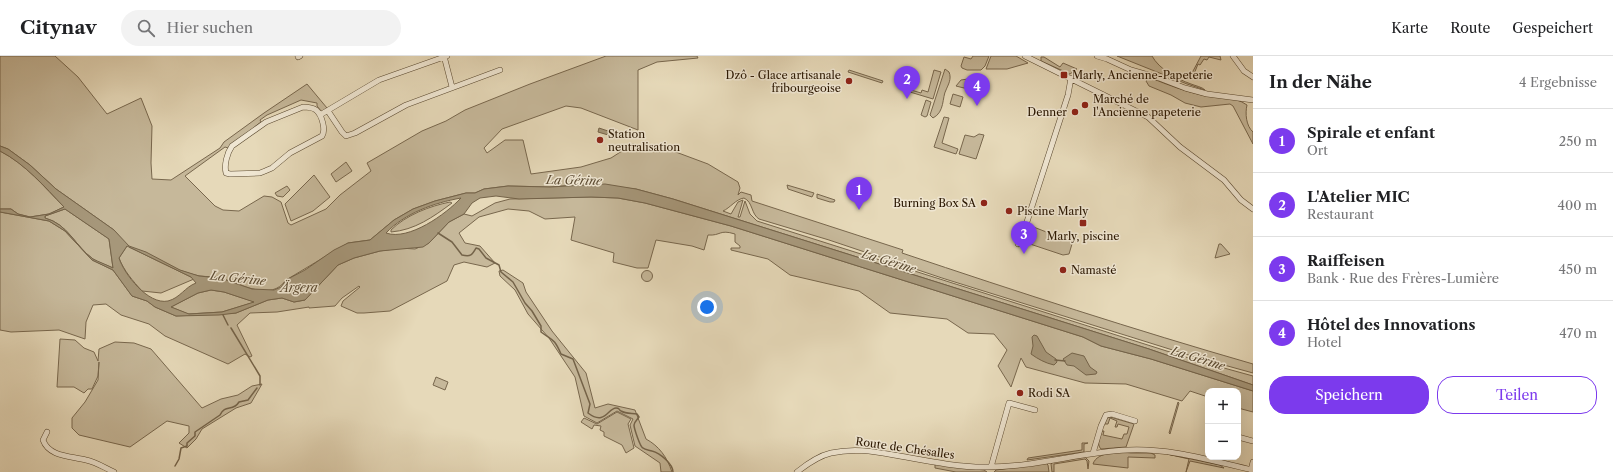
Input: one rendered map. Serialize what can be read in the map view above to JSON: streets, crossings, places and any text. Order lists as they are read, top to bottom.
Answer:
{
  "streets": {
    "street": ["Route de Chésalles"]
  },
  "water": ["La Gérine", "Ärgera"],
  "places": {
    "transit": ["Marly, Ancienne-Papeterie", "Marly, piscine"],
    "other": [
      "Dzô - Glace artisanale fribourgeoise",
      "Marché de l'Ancienne papeterie",
      "Denner",
      "Station neutralisation",
      "Burning Box SA",
      "Piscine Marly",
      "Namasté",
      "Rodi SA"
    ]
  },
  "page": {
    "header": "Citynav",
    "search": "Hier suchen",
    "nav": ["Karte", "Route", "Gespeichert"],
    "heading": ["In der Nähe", "4 Ergebnisse"],
    "pins": [
      "2",
      "4",
      "1",
      "3"
    ],
    "list": [
      {
        "mark": "1",
        "name": "Spirale et enfant",
        "note": "Ort",
        "value": "250 m"
      },
      {
        "mark": "2",
        "name": "L'Atelier MIC",
        "note": "Restaurant",
        "value": "400 m"
      },
      {
        "mark": "3",
        "name": "Raiffeisen",
        "note": "Bank · Rue des Frères-Lumière",
        "value": "450 m"
      },
      {
        "mark": "4",
        "name": "Hôtel des Innovations",
        "note": "Hotel",
        "value": "470 m"
      }
    ],
    "buttons": ["Speichern", "Teilen"],
    "map_buttons": ["+", "−"]
  }
}
